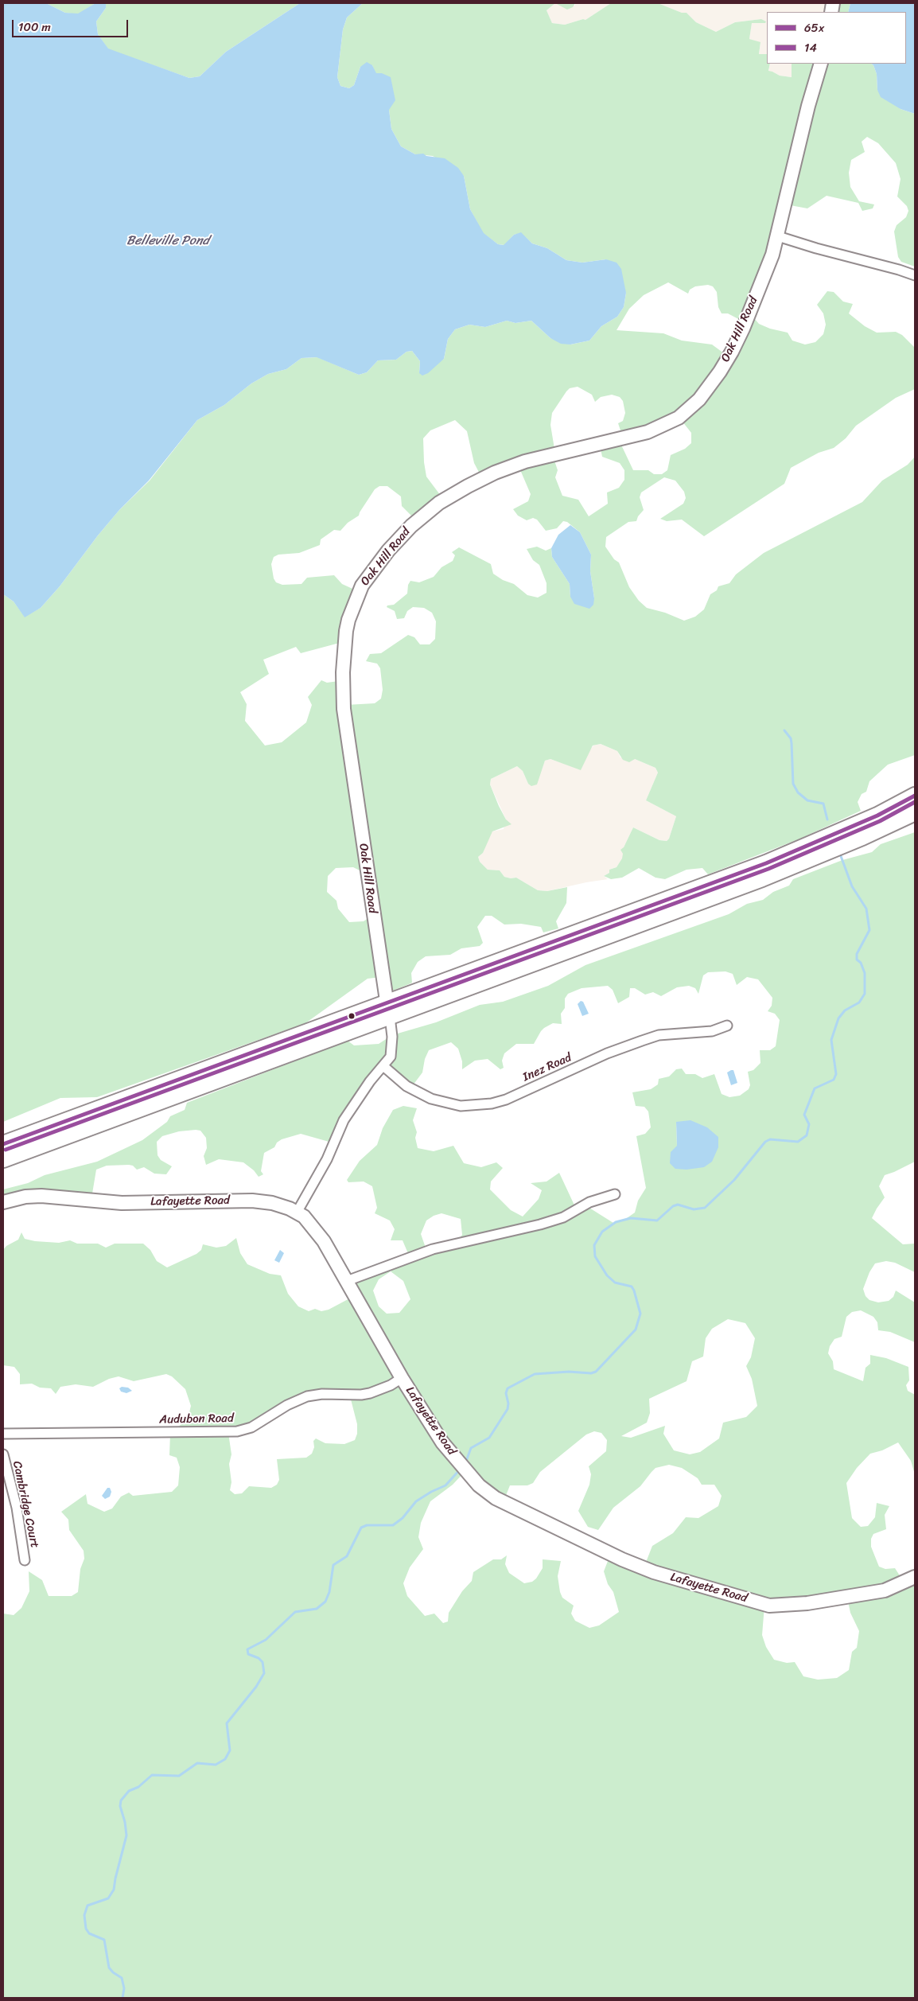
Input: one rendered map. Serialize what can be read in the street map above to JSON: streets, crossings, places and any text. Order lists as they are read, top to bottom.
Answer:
{
  "streets": {
    "street": [
      "Oak Hill Road",
      "Inez Road",
      "Lafayette Road",
      "Audubon Road",
      "Cambridge Court"
    ]
  },
  "crossings": [
    ["Oak Hill Road", "Inez Road"],
    ["Oak Hill Road", "Lafayette Road"],
    ["Lafayette Road", "Audubon Road"]
  ],
  "water": ["Belleville Pond"],
  "lines": ["transit line 65x", "transit line 14"],
  "legend": ["65x", "14"],
  "scale_bar": "100 m"
}
